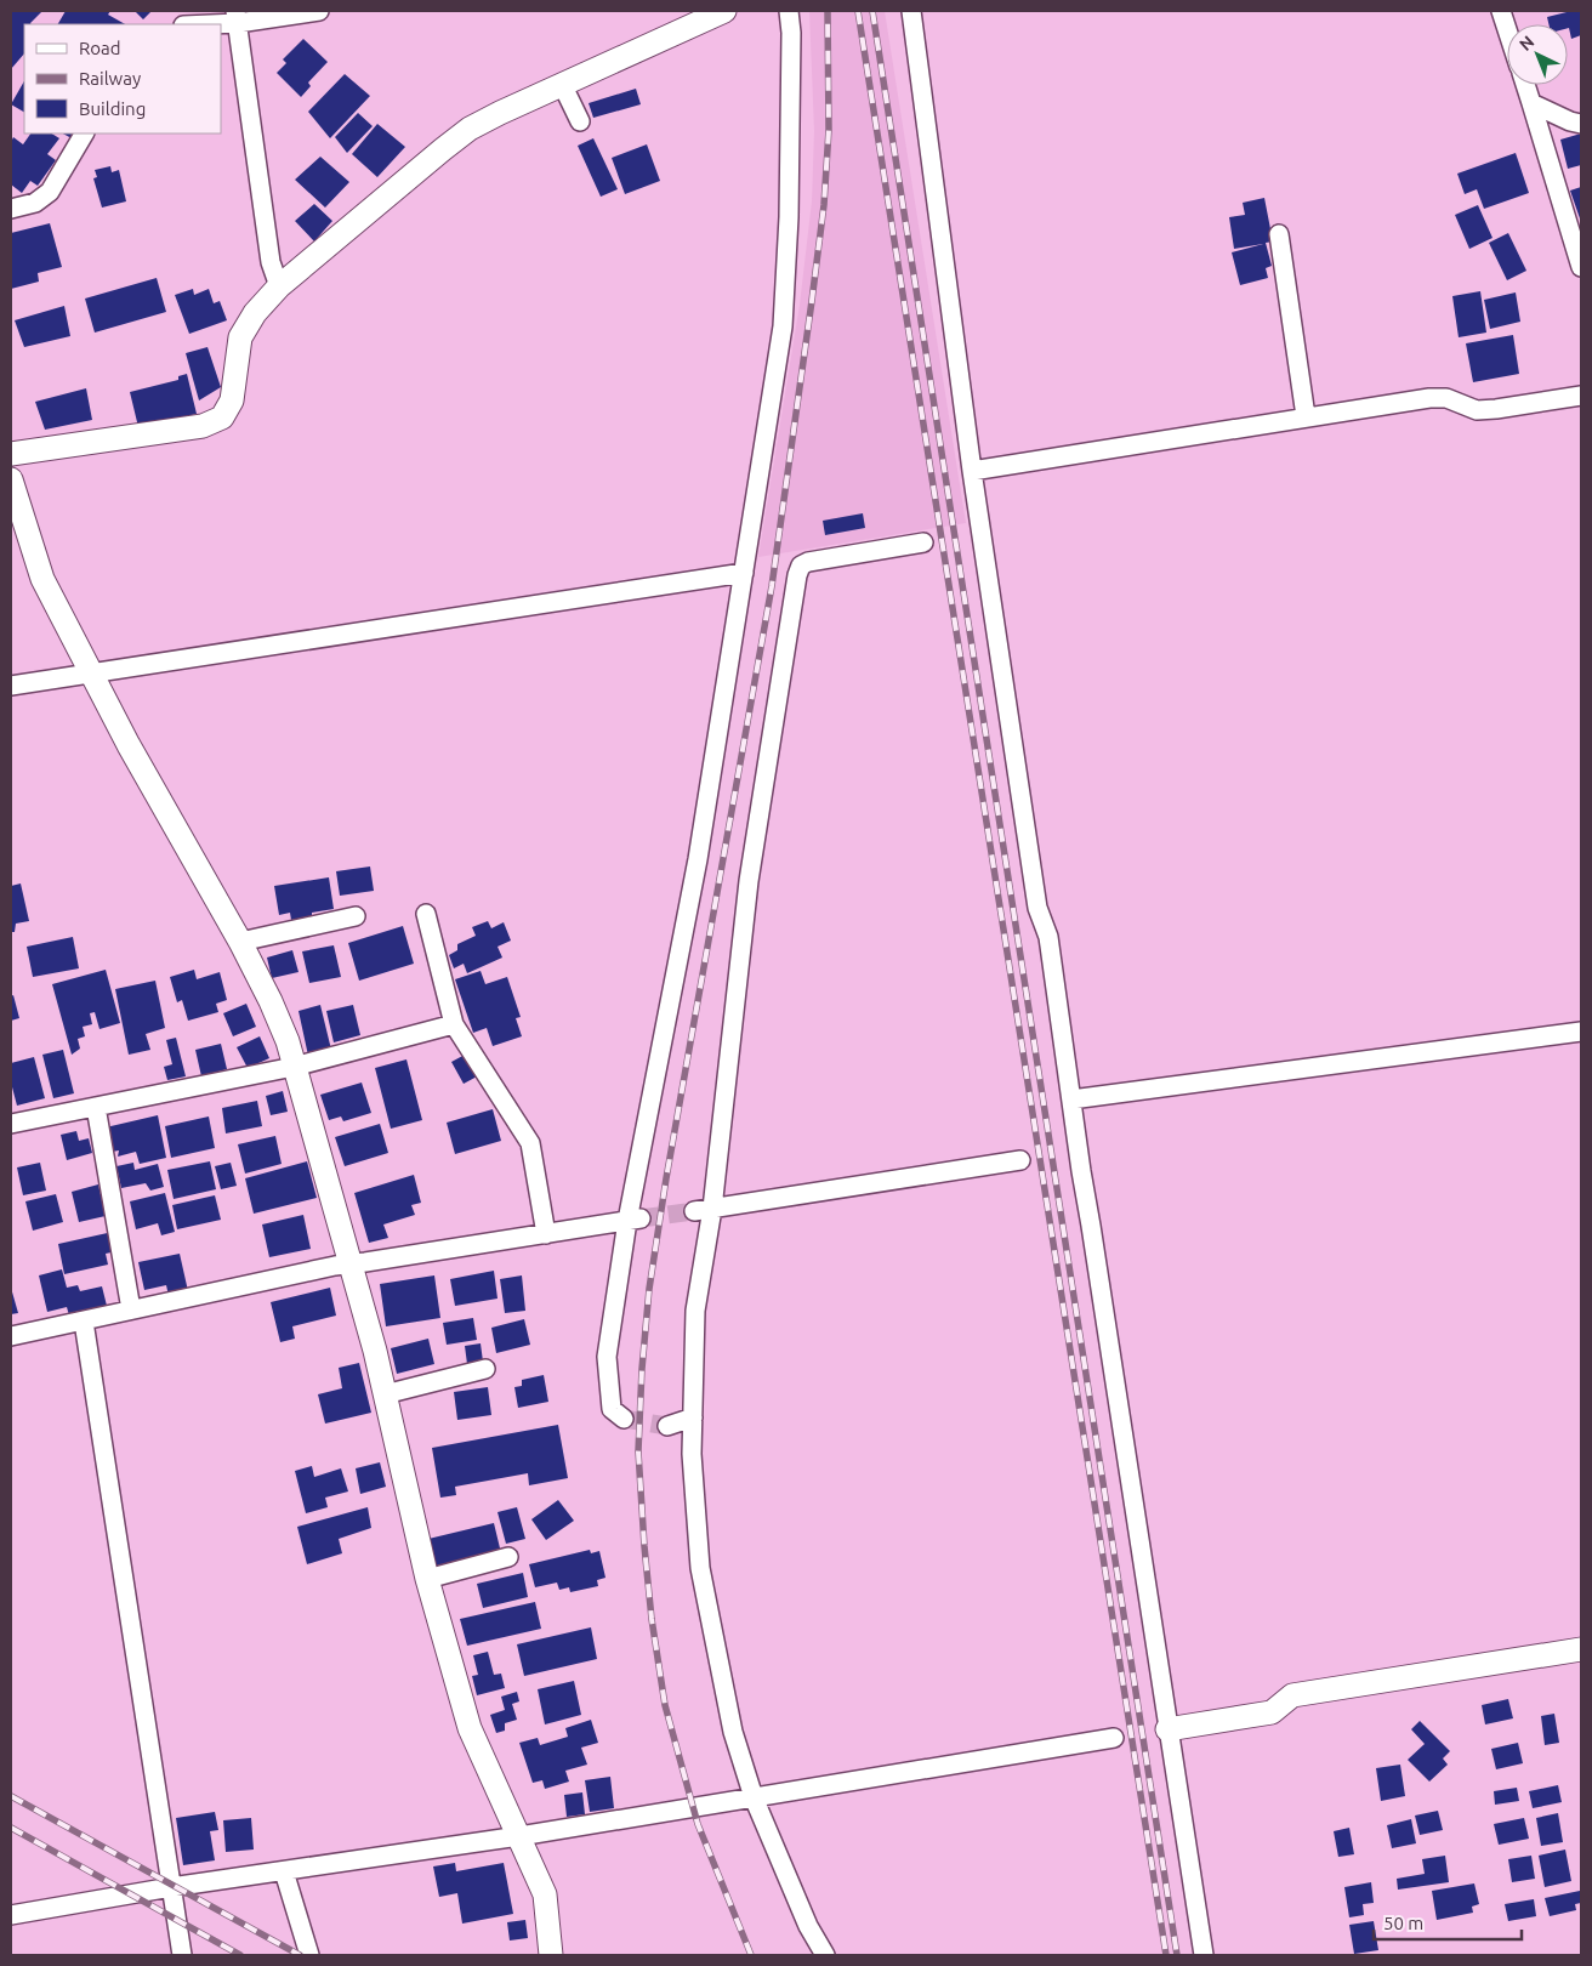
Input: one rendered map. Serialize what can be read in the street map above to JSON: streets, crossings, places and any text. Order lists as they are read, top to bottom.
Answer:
{
  "legend": ["Road", "Railway", "Building"],
  "scale_bar": "50 m",
  "north": "top left"
}
